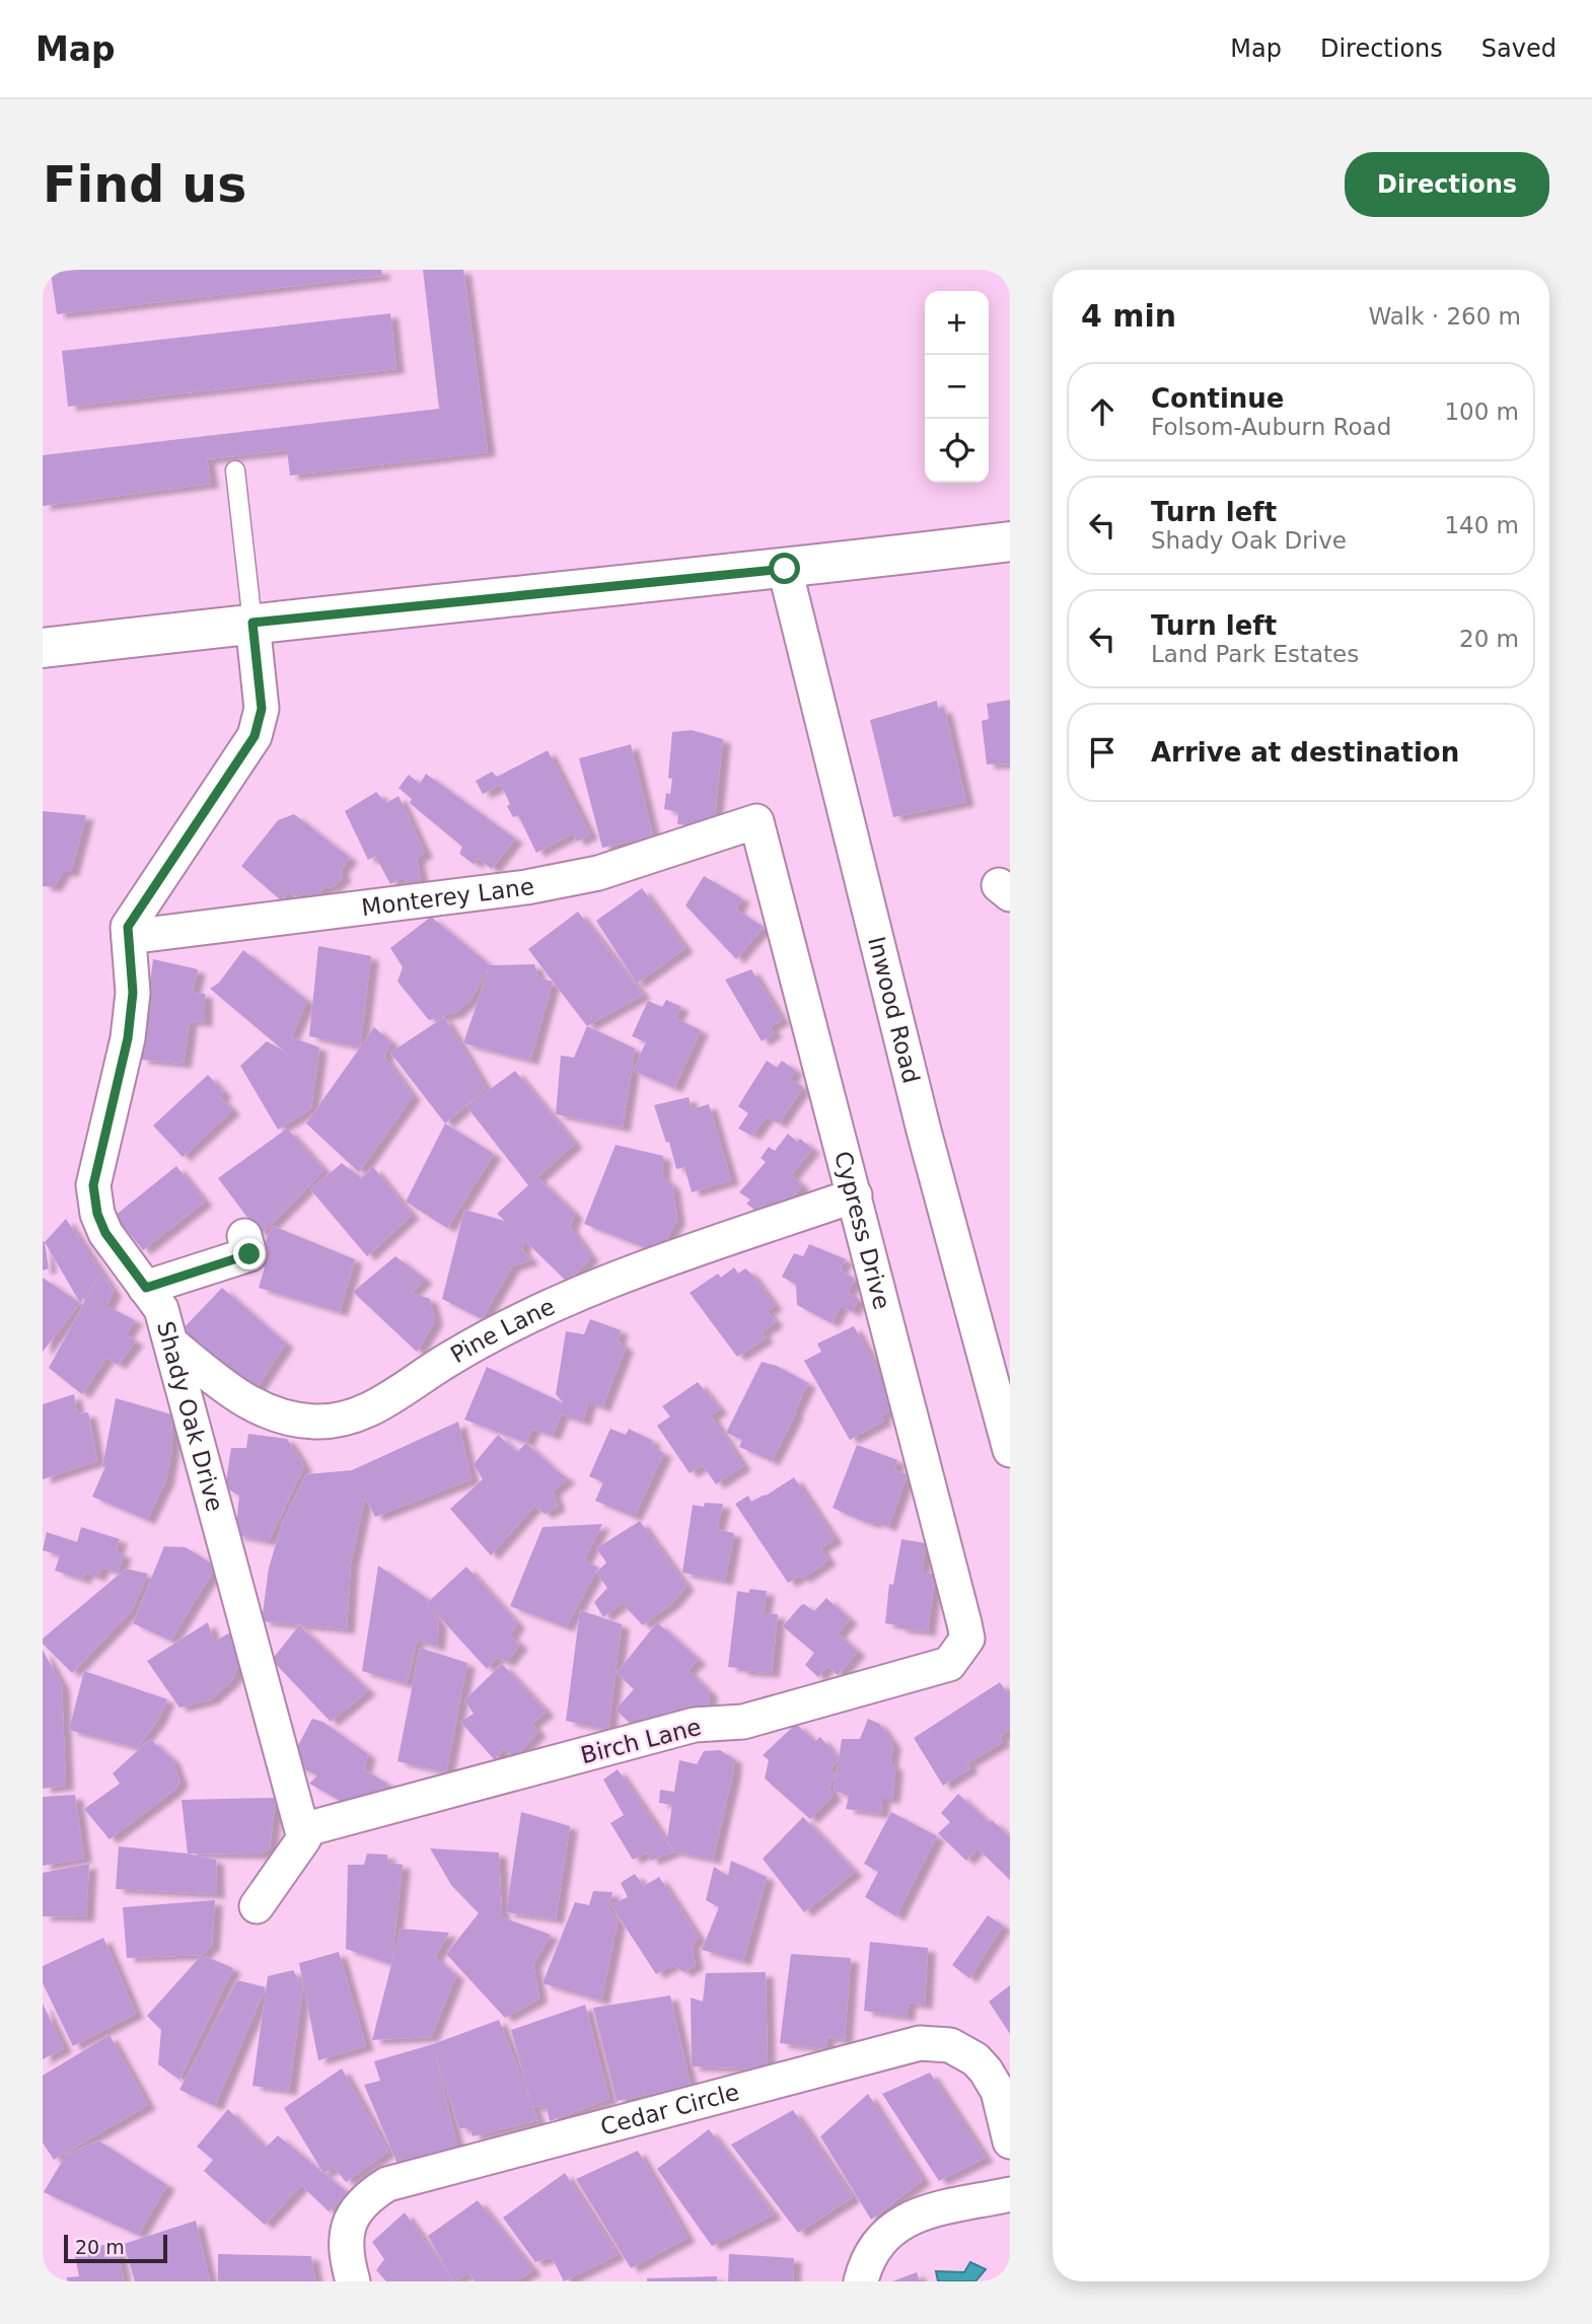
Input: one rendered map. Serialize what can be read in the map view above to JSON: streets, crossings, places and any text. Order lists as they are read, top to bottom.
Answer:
{
  "streets": {
    "street": [
      "Monterey Lane",
      "Inwood Road",
      "Cypress Drive",
      "Pine Lane",
      "Shady Oak Drive",
      "Birch Lane",
      "Cedar Circle"
    ]
  },
  "crossings": [
    ["Monterey Lane", "Cypress Drive"],
    ["Monterey Lane", "Shady Oak Drive"],
    ["Cypress Drive", "Pine Lane"],
    ["Cypress Drive", "Birch Lane"],
    ["Pine Lane", "Shady Oak Drive"],
    ["Shady Oak Drive", "Birch Lane"]
  ],
  "scale_bar": "20 m",
  "page": {
    "header": "Map",
    "nav": ["Map", "Directions", "Saved"],
    "buttons": "Directions",
    "title": "Find us",
    "heading": ["4 min", "Walk · 260 m"],
    "map_buttons": ["+", "−"],
    "list": [
      ["Continue", "Folsom-Auburn Road", "100 m"],
      ["Turn left", "Shady Oak Drive", "140 m"],
      ["Turn left", "Land Park Estates", "20 m"],
      "Arrive at destination"
    ],
    "scale": "20 m"
  }
}
